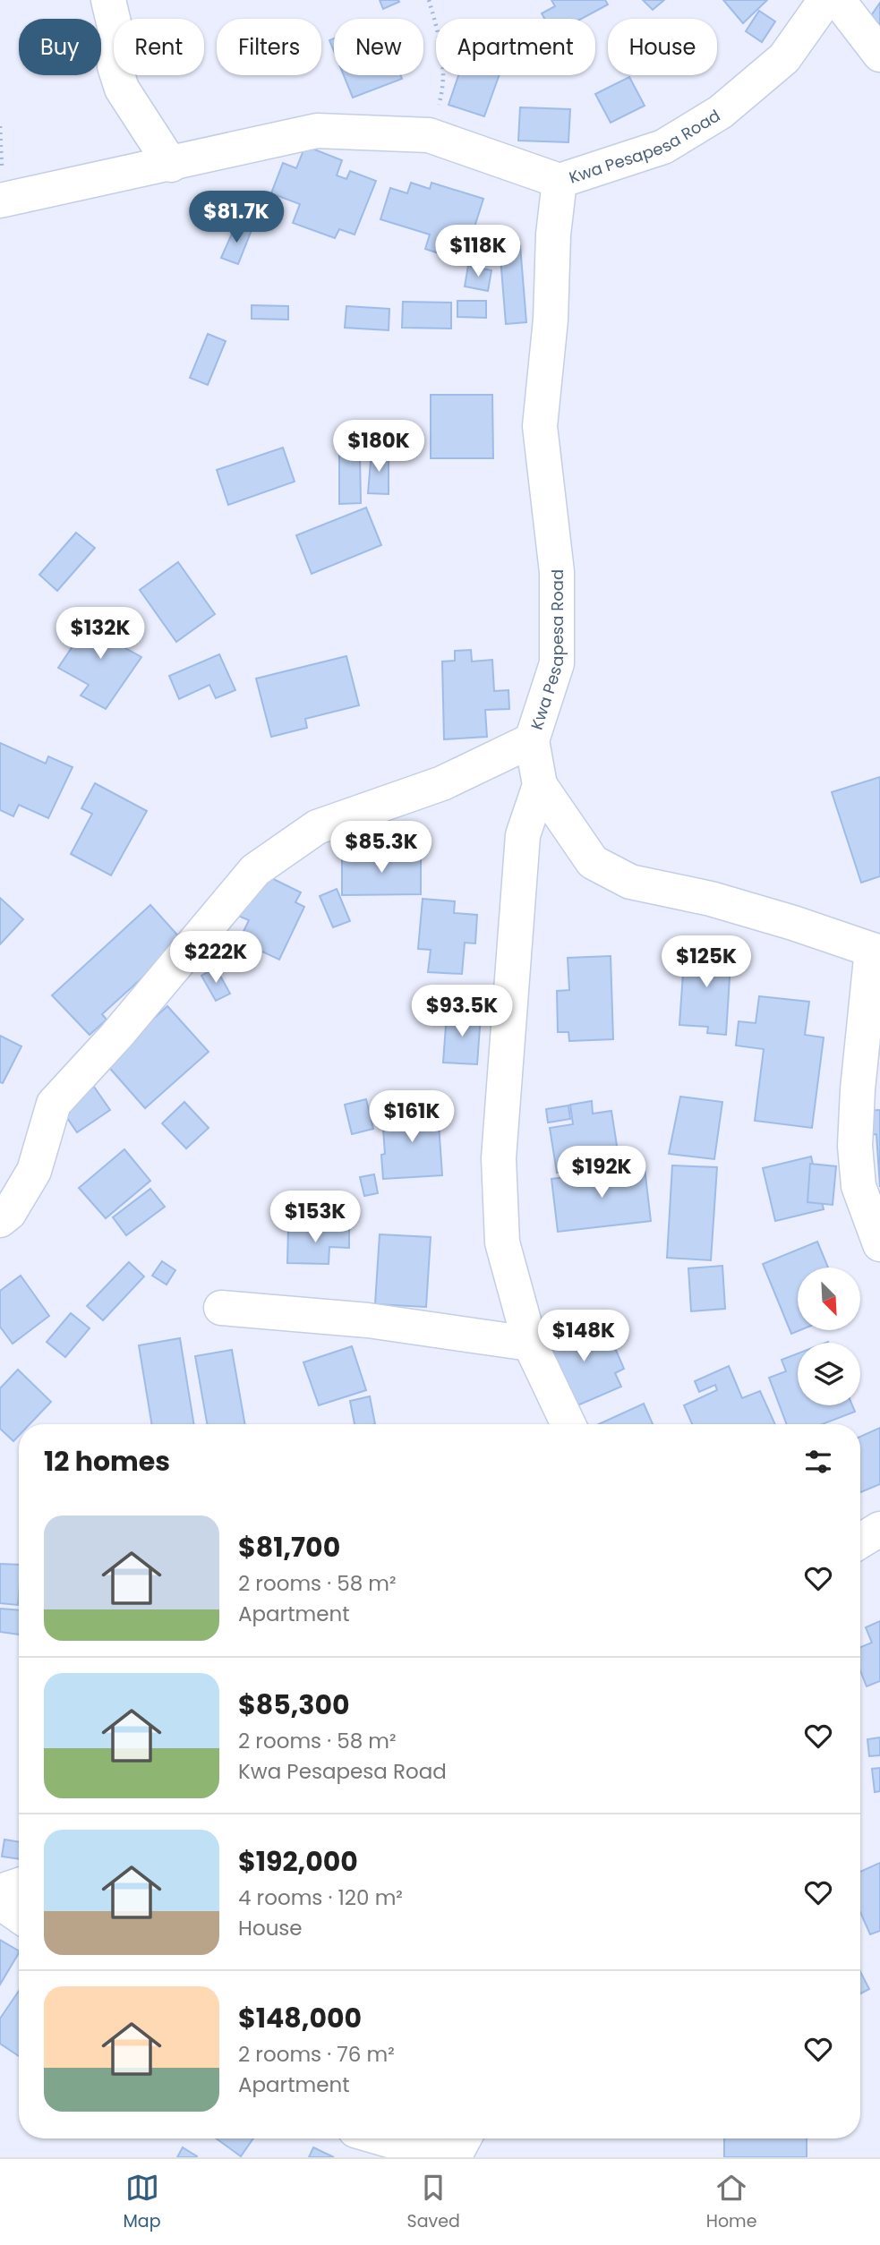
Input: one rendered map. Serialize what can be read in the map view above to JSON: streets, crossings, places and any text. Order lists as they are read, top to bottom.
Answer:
{
  "streets": {
    "street": ["Kwa Pesapesa Road"]
  },
  "north": "bottom right",
  "page": {
    "chip": [
      "Buy",
      "Rent",
      "Filters",
      "New",
      "Apartment",
      "House"
    ],
    "price": [
      "$81.7K",
      "$118K",
      "$180K",
      "$132K",
      "$85.3K",
      "$222K",
      "$125K",
      "$93.5K",
      "$161K",
      "$192K",
      "$153K",
      "$148K"
    ],
    "heading": "12 homes",
    "list": [
      {
        "name": "$81,700",
        "note": "2 rooms · 58 m² · Apartment"
      },
      {
        "name": "$85,300",
        "note": "2 rooms · 58 m² · Kwa Pesapesa Road"
      },
      {
        "name": "$192,000",
        "note": "4 rooms · 120 m² · House"
      },
      {
        "name": "$148,000",
        "note": "2 rooms · 76 m² · Apartment"
      }
    ],
    "tabs": ["Map", "Saved", "Home"]
  }
}
